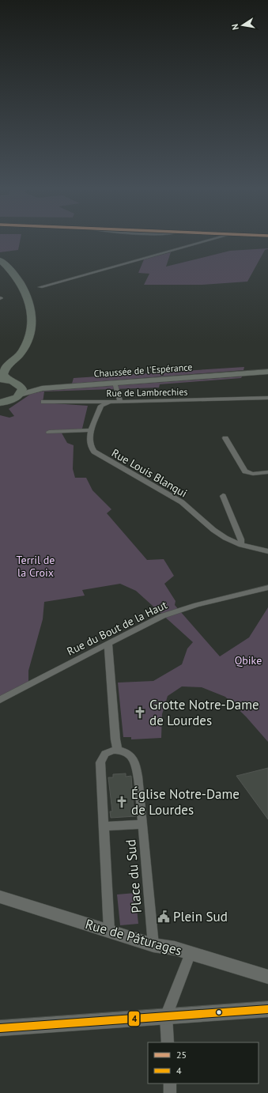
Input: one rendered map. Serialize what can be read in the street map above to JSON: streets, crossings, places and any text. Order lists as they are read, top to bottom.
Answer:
{
  "streets": {
    "main road": ["Chaussée de l'Espérance"],
    "street": [
      "Rue de Lambrechies",
      "Rue Louis Blanqui",
      "Rue du Bout de la Haut",
      "Place du Sud",
      "Rue de Pâturages"
    ]
  },
  "crossings": [
    ["Rue de Lambrechies", "Rue Louis Blanqui"],
    ["Place du Sud", "Rue de Pâturages"]
  ],
  "parks": ["Terril de la Croix", "Qbike"],
  "places": {
    "church": ["Grotte Notre-Dame de Lourdes", "Église Notre-Dame de Lourdes"],
    "public building": ["Plein Sud"]
  },
  "lines": ["transit line 4"],
  "legend": ["25", "4"],
  "north": "left"
}
